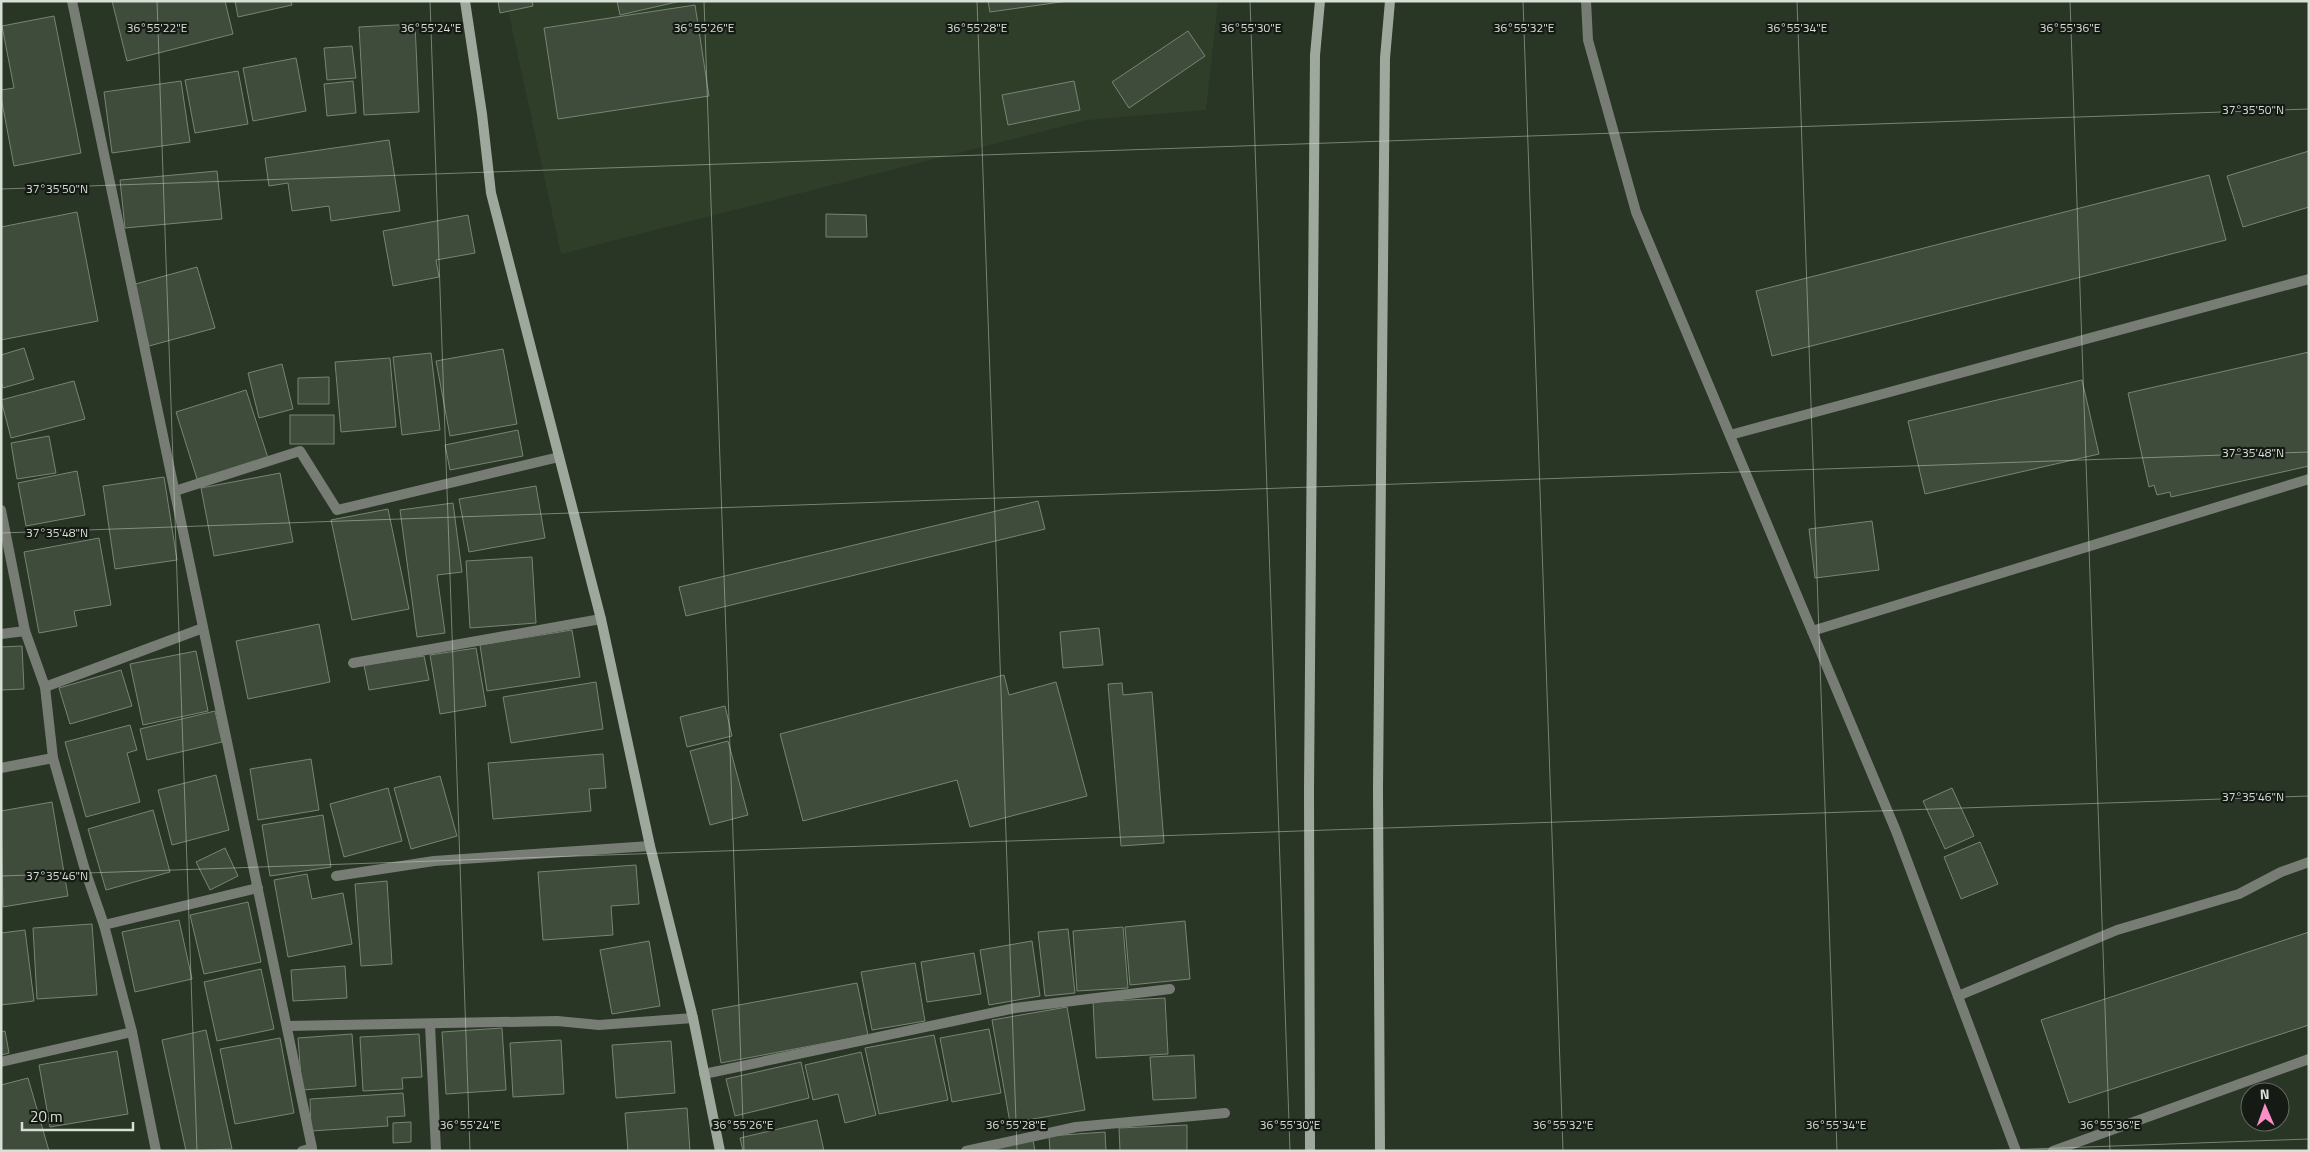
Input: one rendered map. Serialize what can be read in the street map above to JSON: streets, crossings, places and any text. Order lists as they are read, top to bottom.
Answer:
{
  "scale_bar": "20 m",
  "north": "top",
  "coordinates": [
    "36°55'22\"E",
    "36°55'24\"E",
    "36°55'26\"E",
    "36°55'28\"E",
    "36°55'30\"E",
    "36°55'32\"E",
    "36°55'34\"E",
    "36°55'36\"E",
    "37°35'50\"N",
    "37°35'48\"N",
    "37°35'46\"N"
  ]
}
